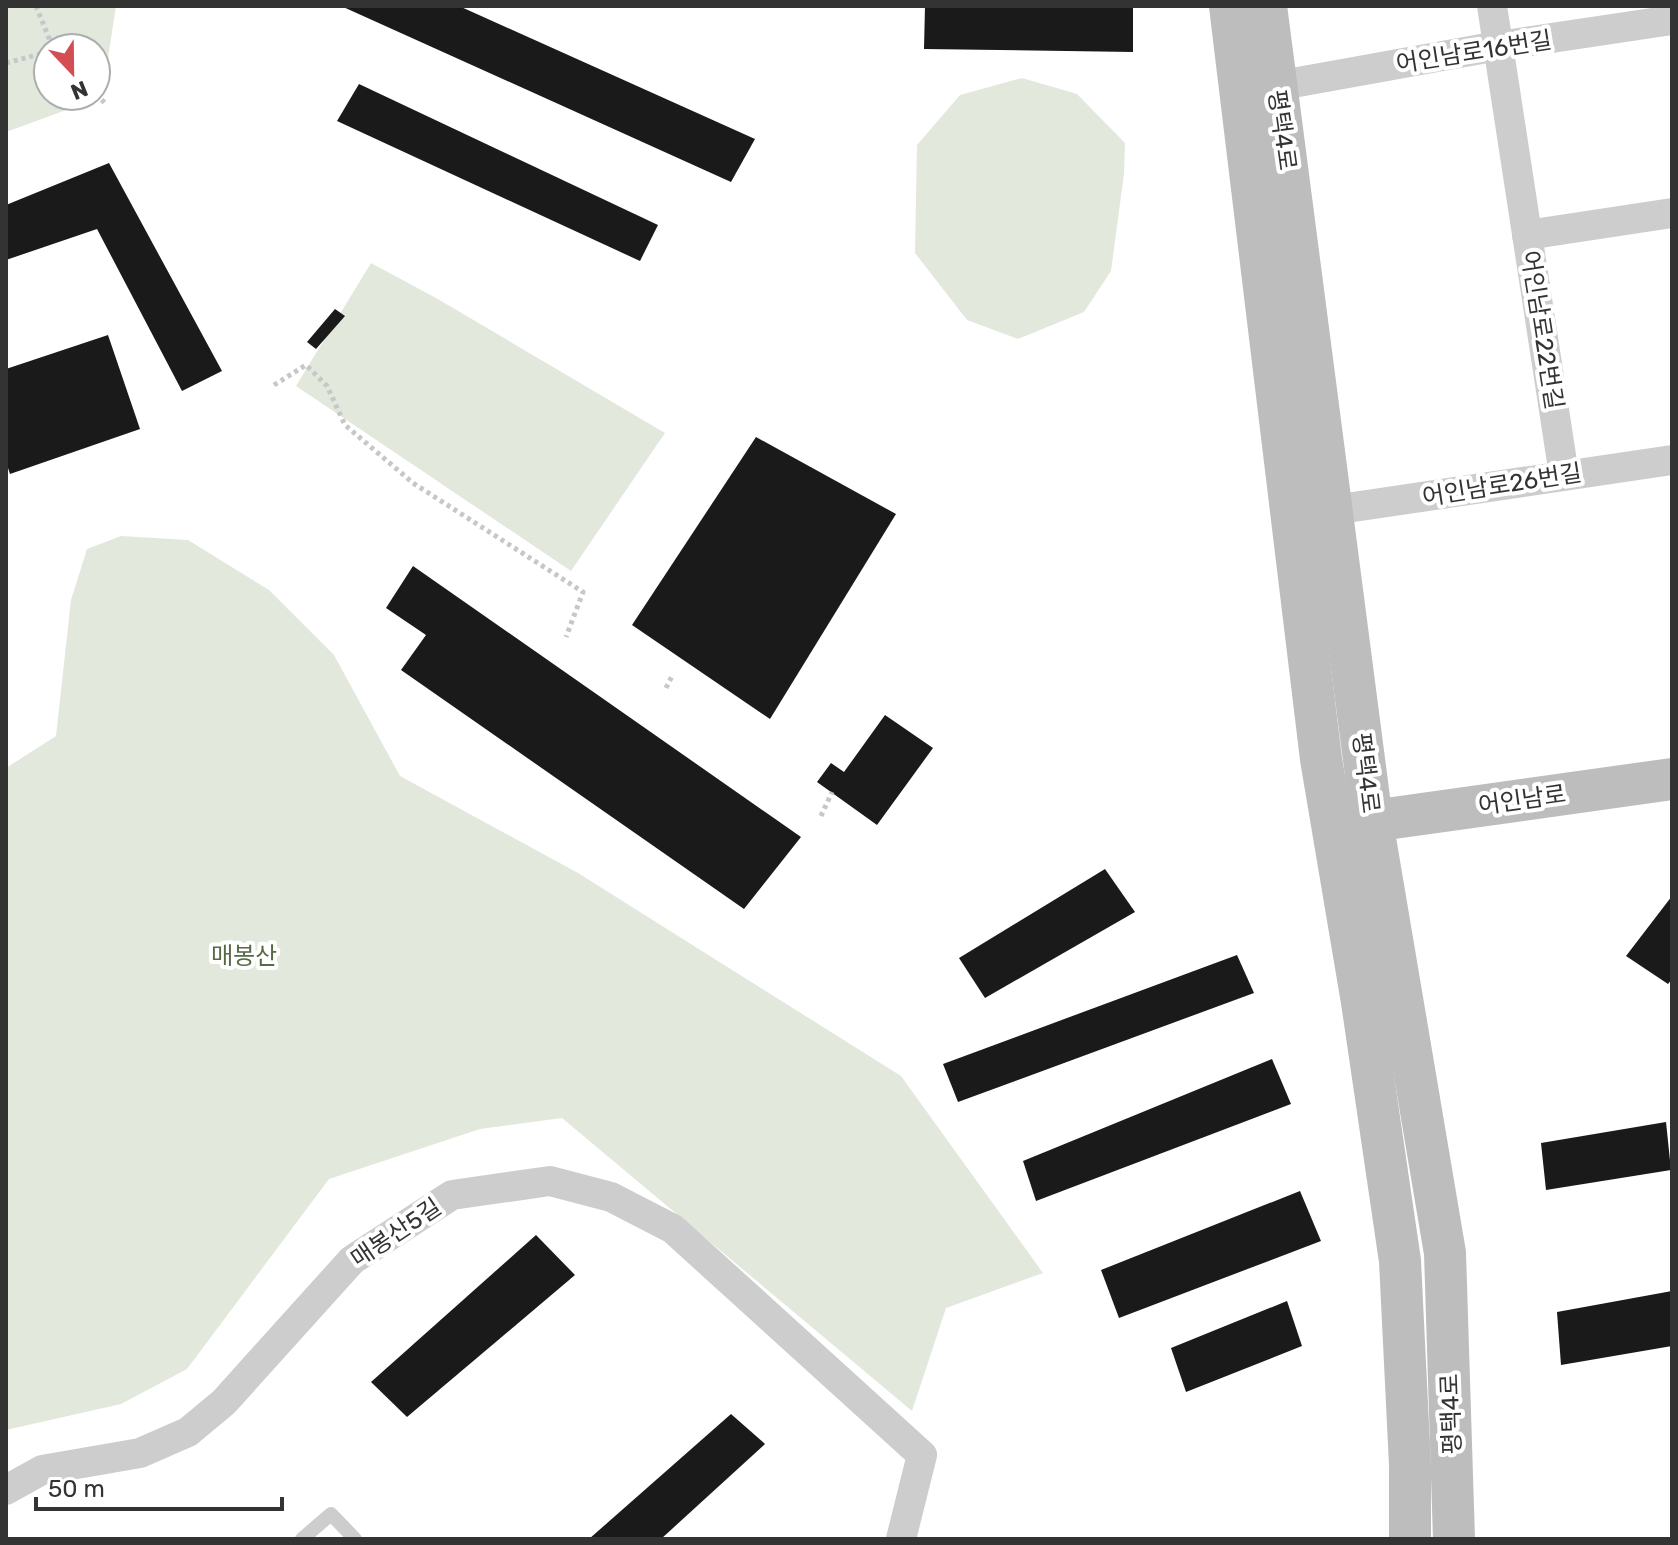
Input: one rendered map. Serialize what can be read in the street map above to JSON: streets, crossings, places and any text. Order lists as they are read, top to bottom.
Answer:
{
  "streets": {
    "street": [
      "어인남로16번길",
      "평택4로",
      "어인남로22번길",
      "어인남로26번길",
      "어인남로",
      "매봉산5길"
    ]
  },
  "crossings": [
    ["어인남로16번길", "평택4로"],
    ["평택4로", "어인남로26번길"],
    ["평택4로", "어인남로"],
    ["어인남로22번길", "어인남로26번길"]
  ],
  "parks": ["매봉산"],
  "scale_bar": "50 m",
  "north": "bottom"
}
